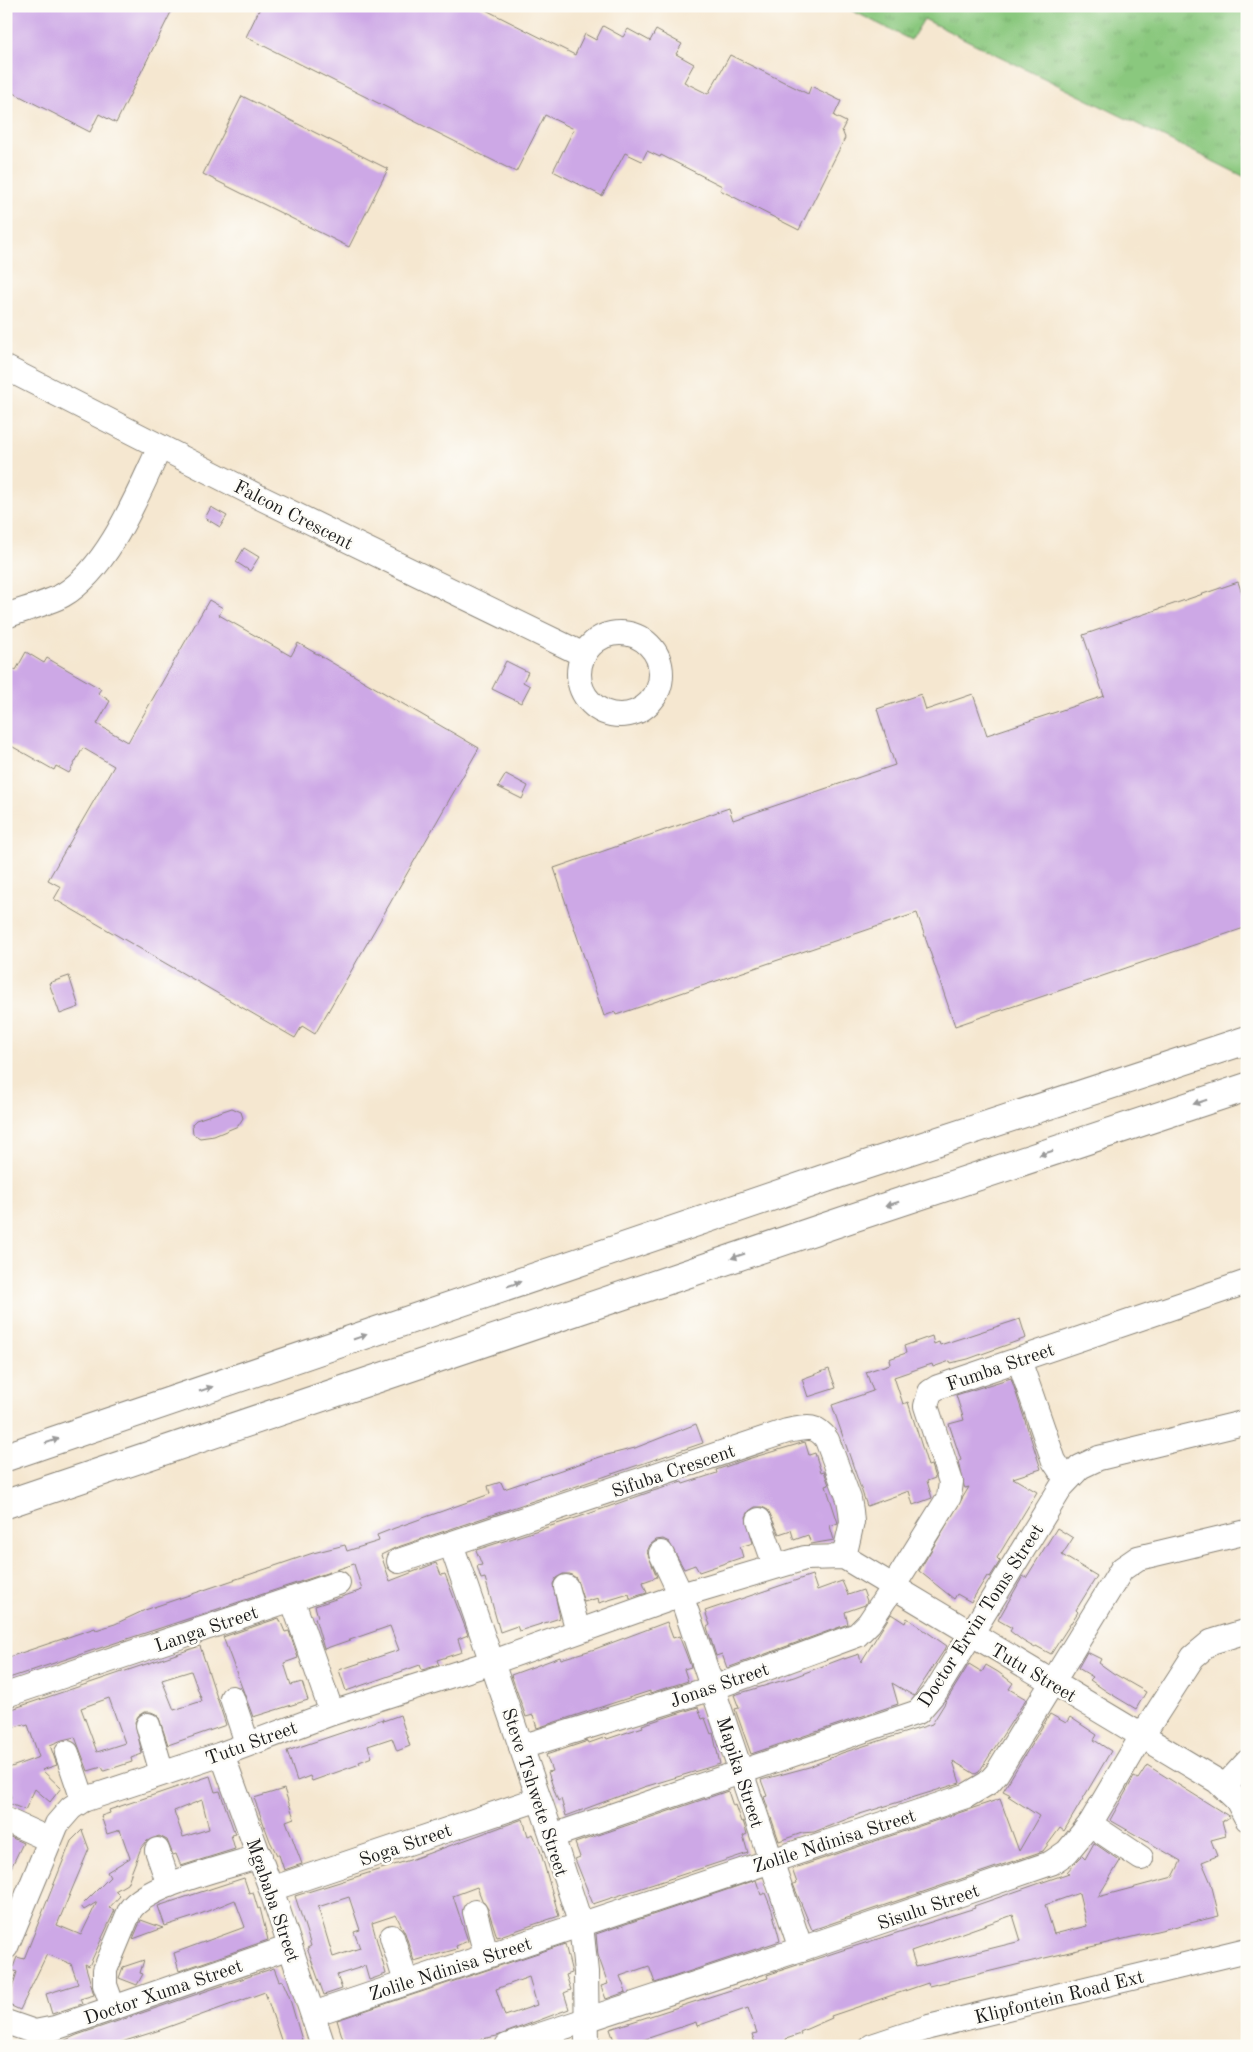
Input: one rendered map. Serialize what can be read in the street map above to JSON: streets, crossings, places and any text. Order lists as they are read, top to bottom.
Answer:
{
  "streets": {
    "street": [
      "Falcon Crescent",
      "Fumba Street",
      "Sifuba Crescent",
      "Doctor Ervin Toms Street",
      "Langa Street",
      "Tutu Street",
      "Jonas Street",
      "Mapika Street",
      "Steve Tshwete Street",
      "Zolile Ndinisa Street",
      "Soga Street",
      "Mgababa Street",
      "Sisulu Street",
      "Doctor Xuma Street",
      "Klipfontein Road Ext"
    ]
  },
  "crossings": [
    ["Fumba Street", "Tutu Street"],
    ["Fumba Street", "Jonas Street"],
    ["Sifuba Crescent", "Tutu Street"],
    ["Sifuba Crescent", "Steve Tshwete Street"],
    ["Doctor Ervin Toms Street", "Tutu Street"],
    ["Doctor Ervin Toms Street", "Mapika Street"],
    ["Doctor Ervin Toms Street", "Steve Tshwete Street"],
    ["Tutu Street", "Jonas Street"],
    ["Tutu Street", "Mapika Street"],
    ["Tutu Street", "Steve Tshwete Street"],
    ["Tutu Street", "Zolile Ndinisa Street"],
    ["Tutu Street", "Mgababa Street"],
    ["Tutu Street", "Sisulu Street"],
    ["Jonas Street", "Mapika Street"],
    ["Jonas Street", "Steve Tshwete Street"],
    ["Mapika Street", "Zolile Ndinisa Street"],
    ["Mapika Street", "Sisulu Street"],
    ["Steve Tshwete Street", "Zolile Ndinisa Street"],
    ["Steve Tshwete Street", "Soga Street"],
    ["Steve Tshwete Street", "Sisulu Street"],
    ["Zolile Ndinisa Street", "Mgababa Street"],
    ["Soga Street", "Mgababa Street"],
    ["Mgababa Street", "Doctor Xuma Street"]
  ]
}
